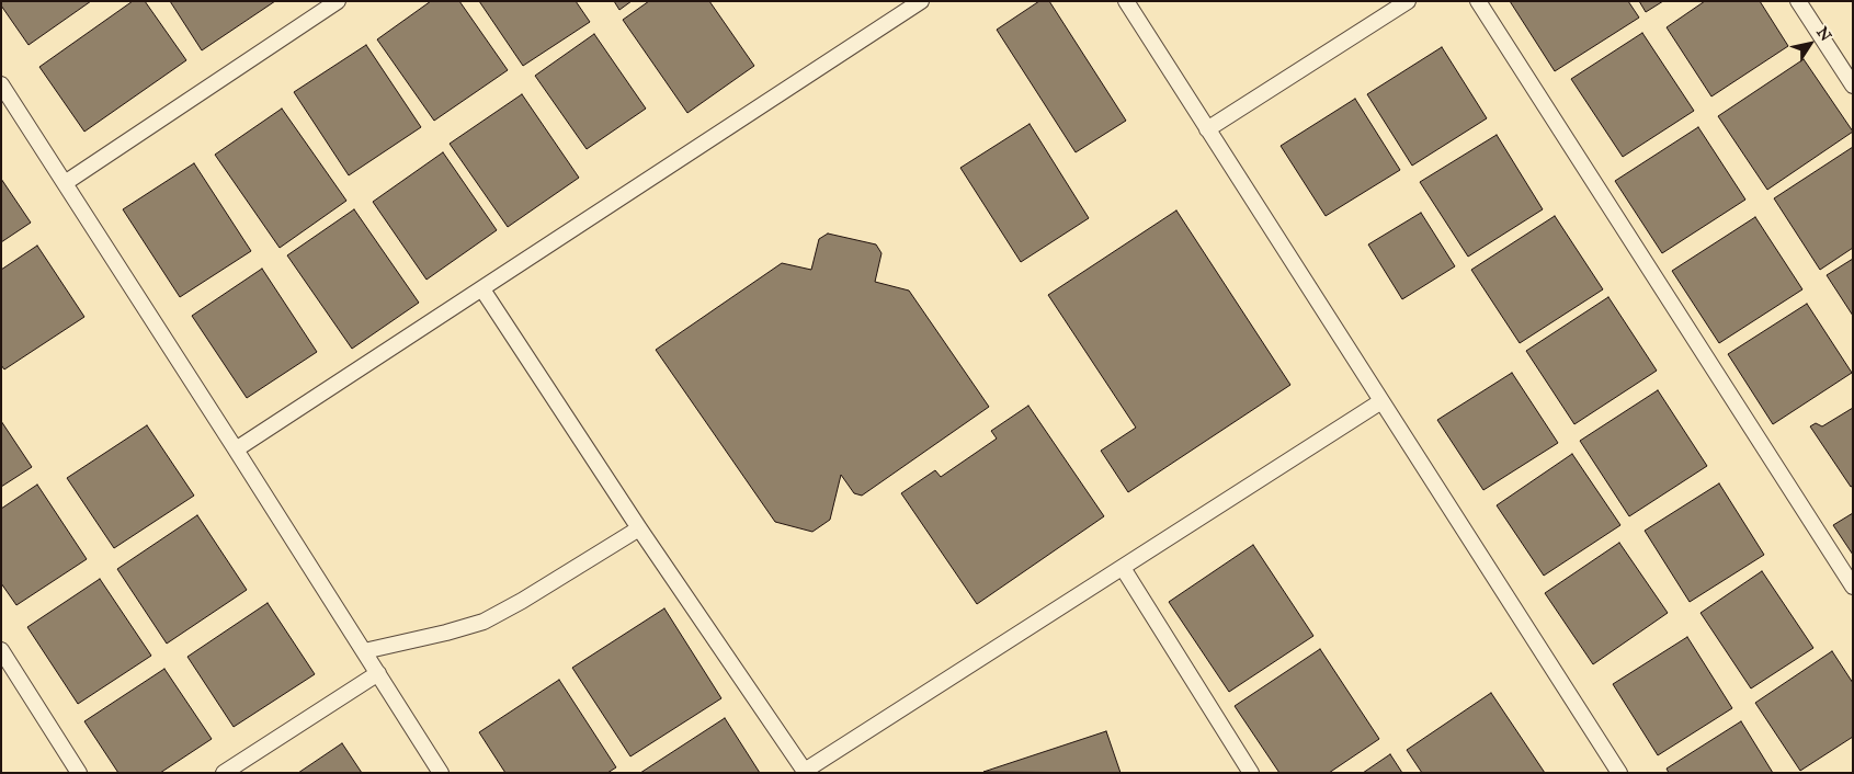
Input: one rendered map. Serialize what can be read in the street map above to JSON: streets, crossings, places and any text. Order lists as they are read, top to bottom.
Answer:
{
  "north": "top right"
}
